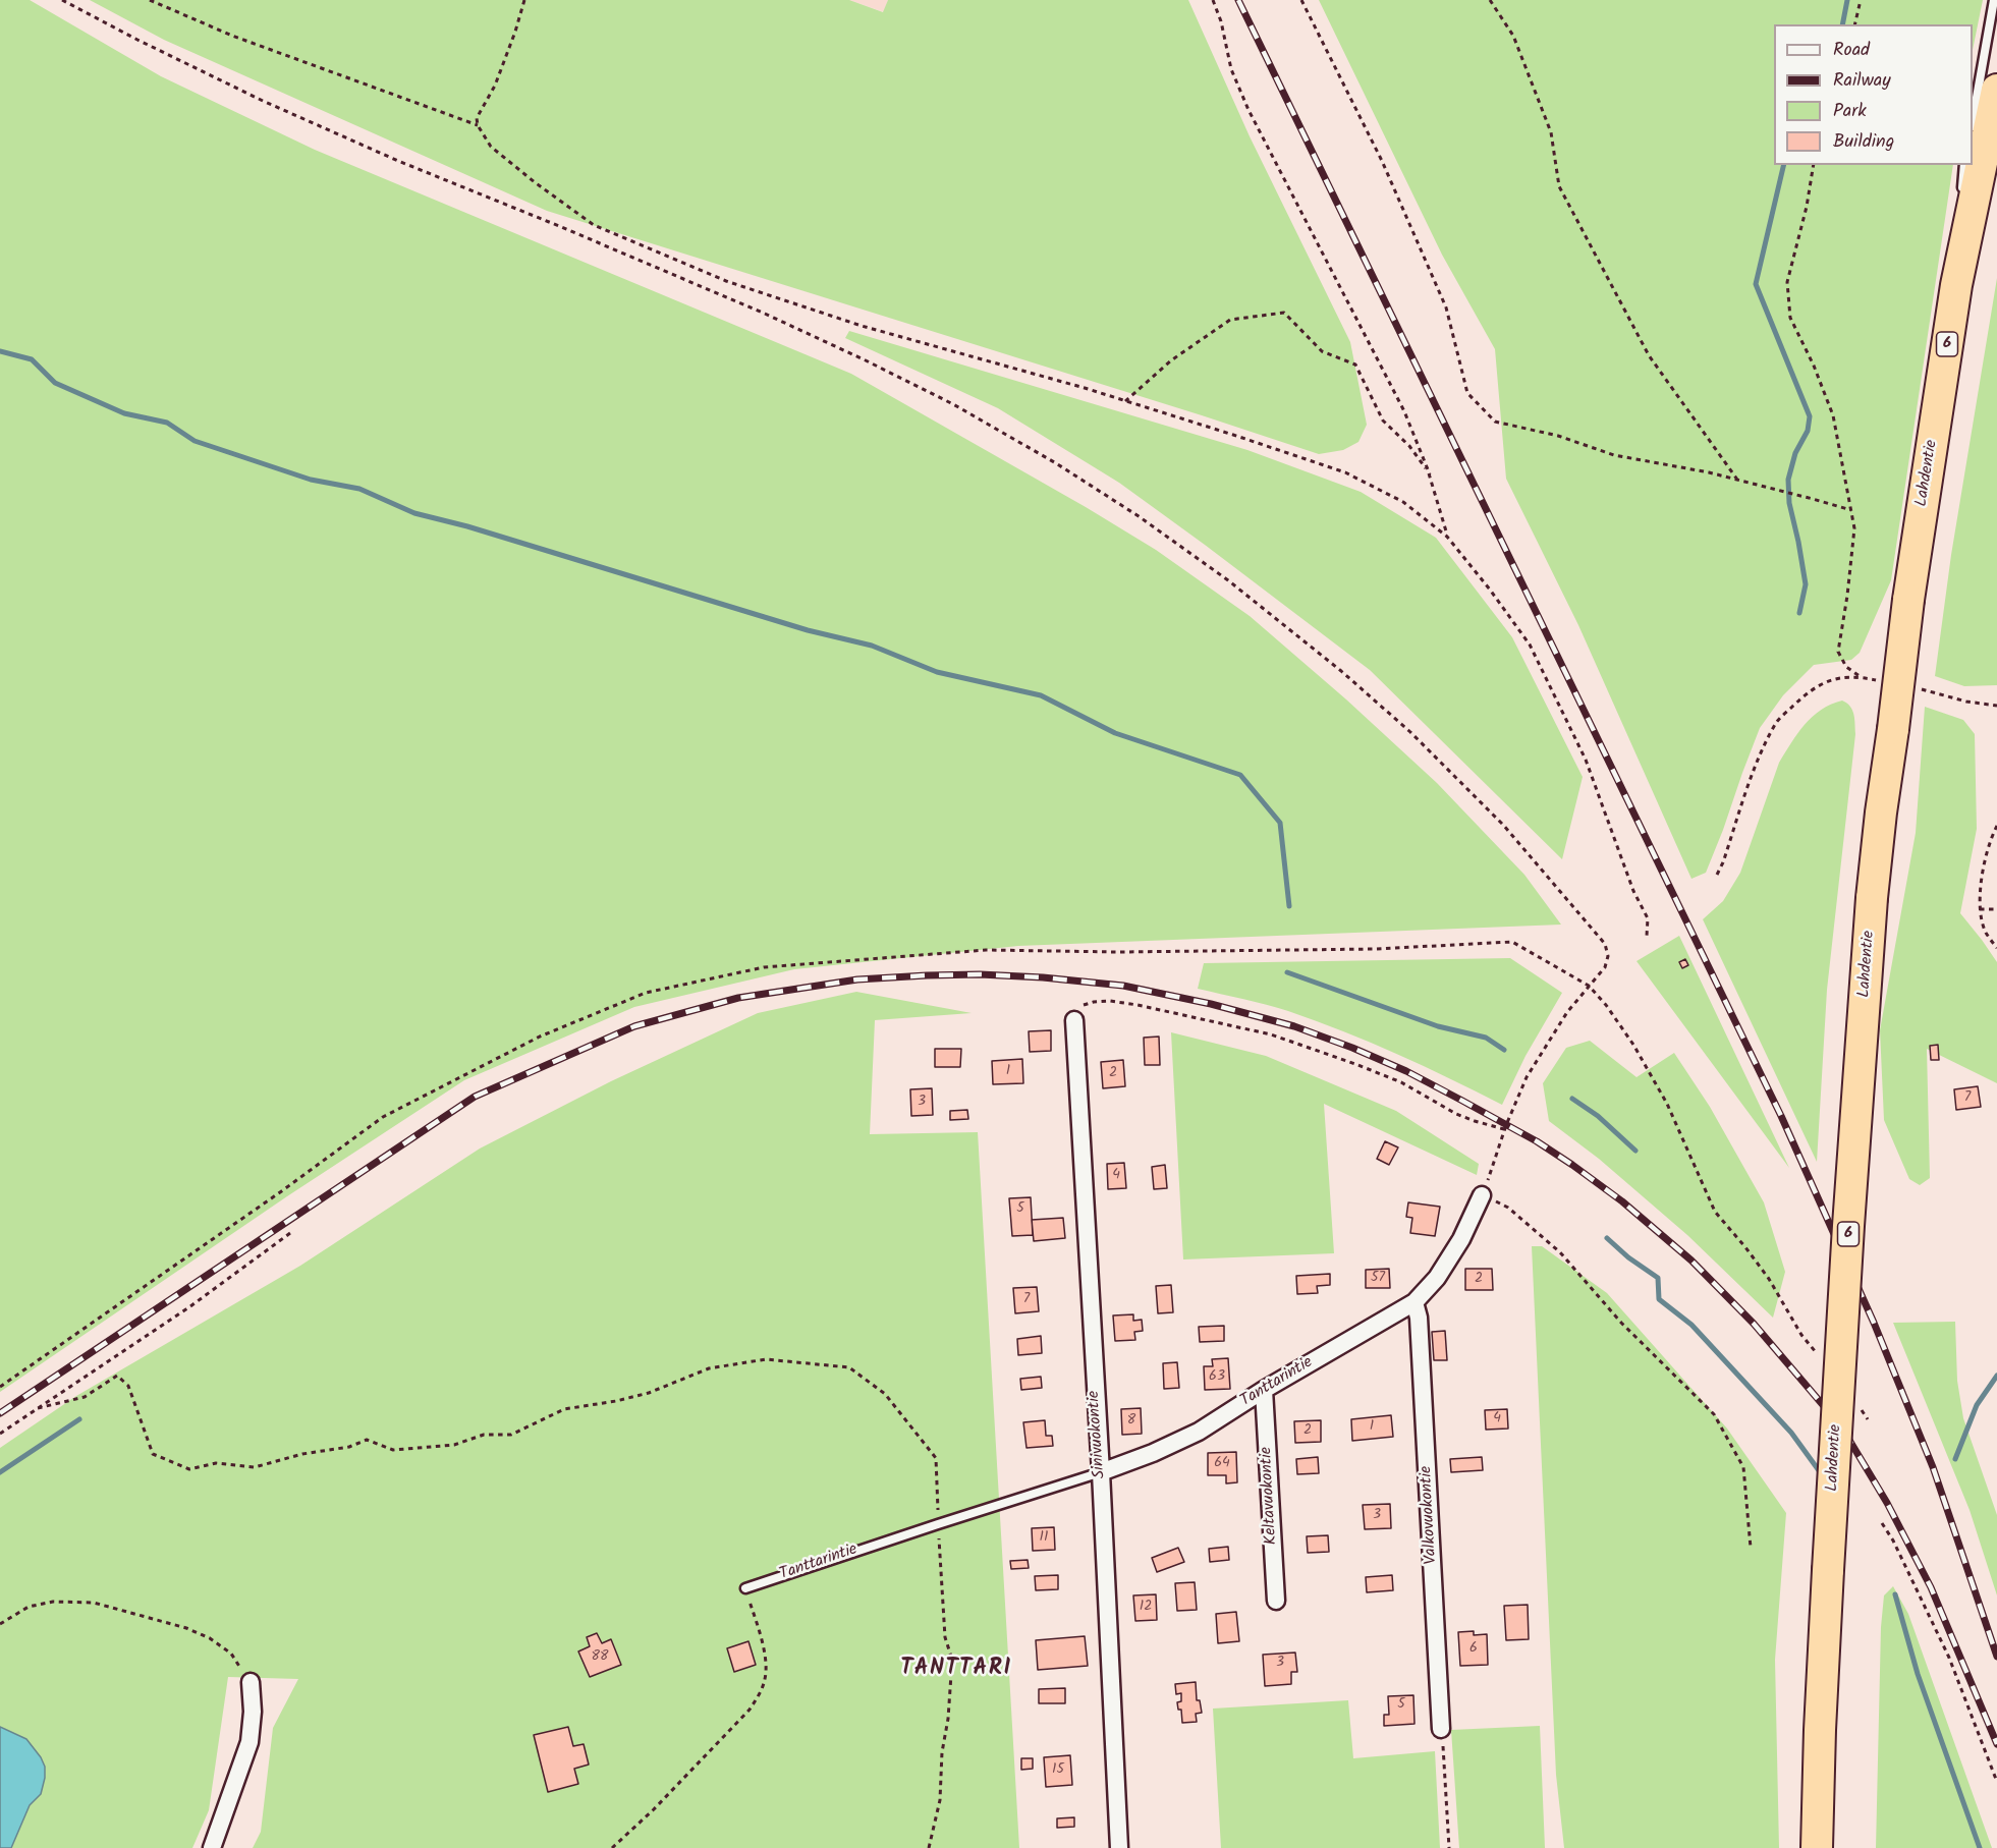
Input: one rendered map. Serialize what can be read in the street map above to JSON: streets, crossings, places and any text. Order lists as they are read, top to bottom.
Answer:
{
  "streets": {
    "highway": ["6", "Lahdentie"],
    "street": [
      "Tanttarintie",
      "Sinivuokontie",
      "Keltavuokontie",
      "Valkovuokontie"
    ]
  },
  "crossings": [
    ["Tanttarintie", "Sinivuokontie"],
    ["Tanttarintie", "Keltavuokontie"],
    ["Tanttarintie", "Valkovuokontie"]
  ],
  "districts": ["TANTTARI"],
  "house_numbers": [
    "1",
    "2",
    "7",
    "3",
    "4",
    "5",
    "57",
    "2",
    "7",
    "63",
    "4",
    "8",
    "1",
    "2",
    "64",
    "3",
    "11",
    "12",
    "6",
    "88",
    "3",
    "5",
    "15"
  ],
  "legend": [
    "Road",
    "Railway",
    "Park",
    "Building"
  ]
}
